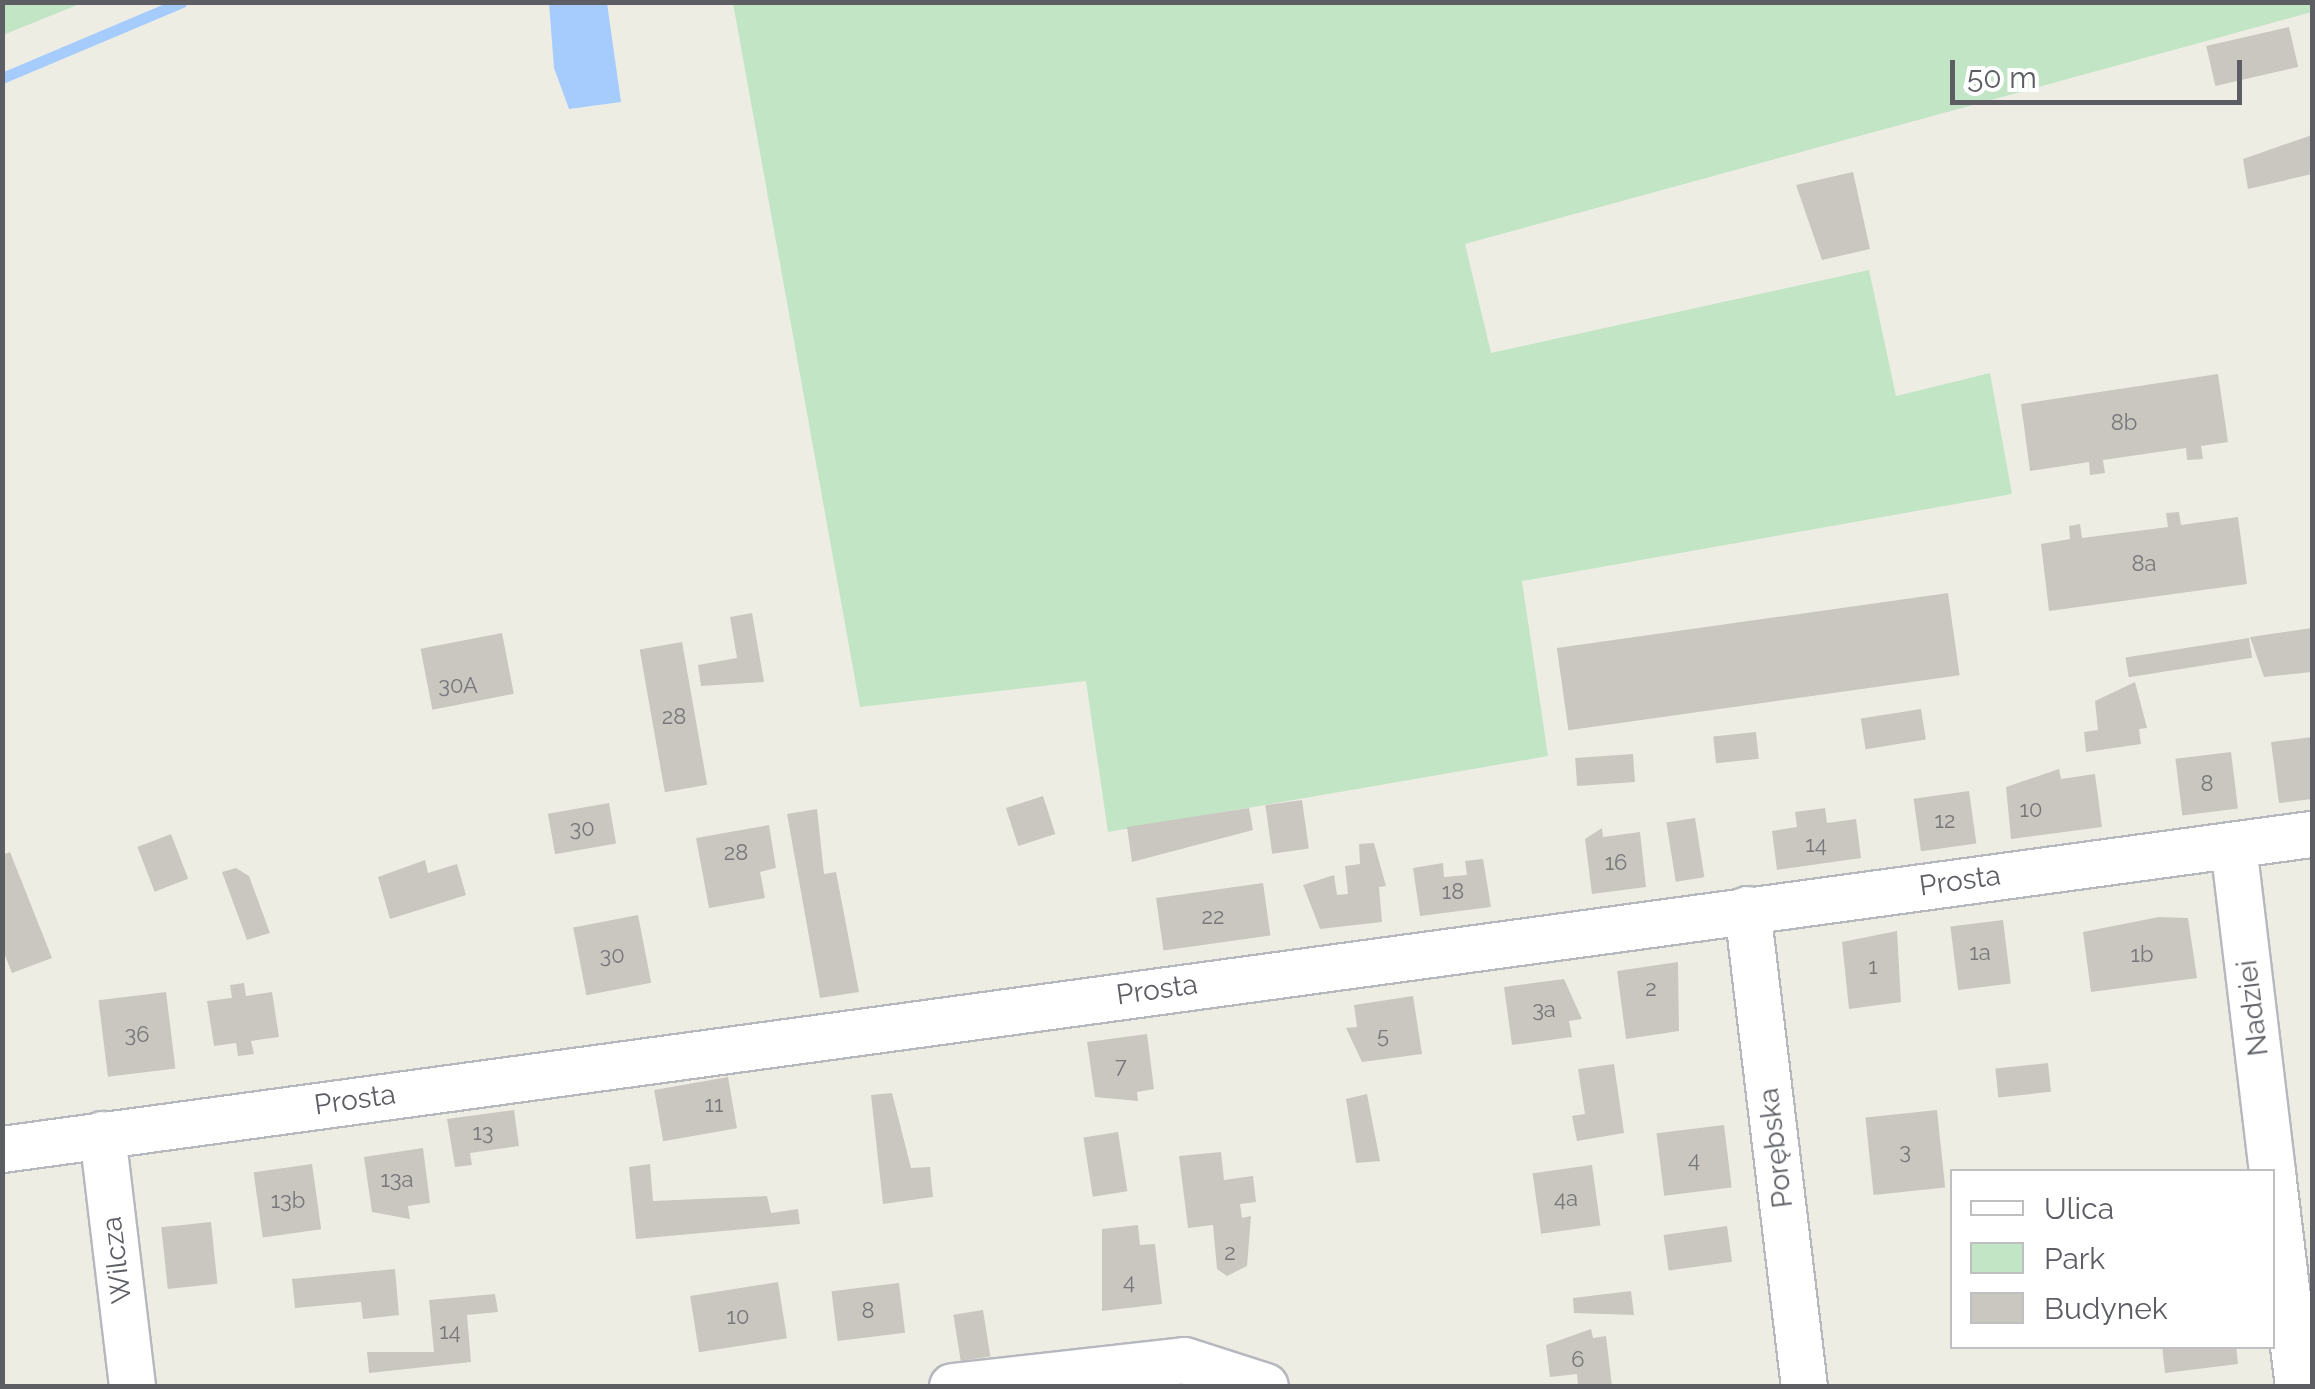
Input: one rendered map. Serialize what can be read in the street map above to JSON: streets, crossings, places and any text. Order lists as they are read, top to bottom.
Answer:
{
  "streets": {
    "street": [
      "Prosta",
      "Nadziei",
      "Porębska",
      "Wilcza"
    ]
  },
  "crossings": [
    ["Prosta", "Nadziei"],
    ["Prosta", "Porębska"],
    ["Prosta", "Wilcza"]
  ],
  "house_numbers": [
    "8b",
    "8a",
    "30A",
    "28",
    "8",
    "10",
    "12",
    "30",
    "14",
    "28",
    "16",
    "18",
    "22",
    "1a",
    "1b",
    "30",
    "1",
    "2",
    "3a",
    "36",
    "5",
    "7",
    "11",
    "13",
    "3",
    "4",
    "13a",
    "4a",
    "13b",
    "2",
    "4",
    "8",
    "10",
    "14",
    "6"
  ],
  "legend": ["Ulica", "Park", "Budynek"],
  "scale_bar": "50 m"
}
